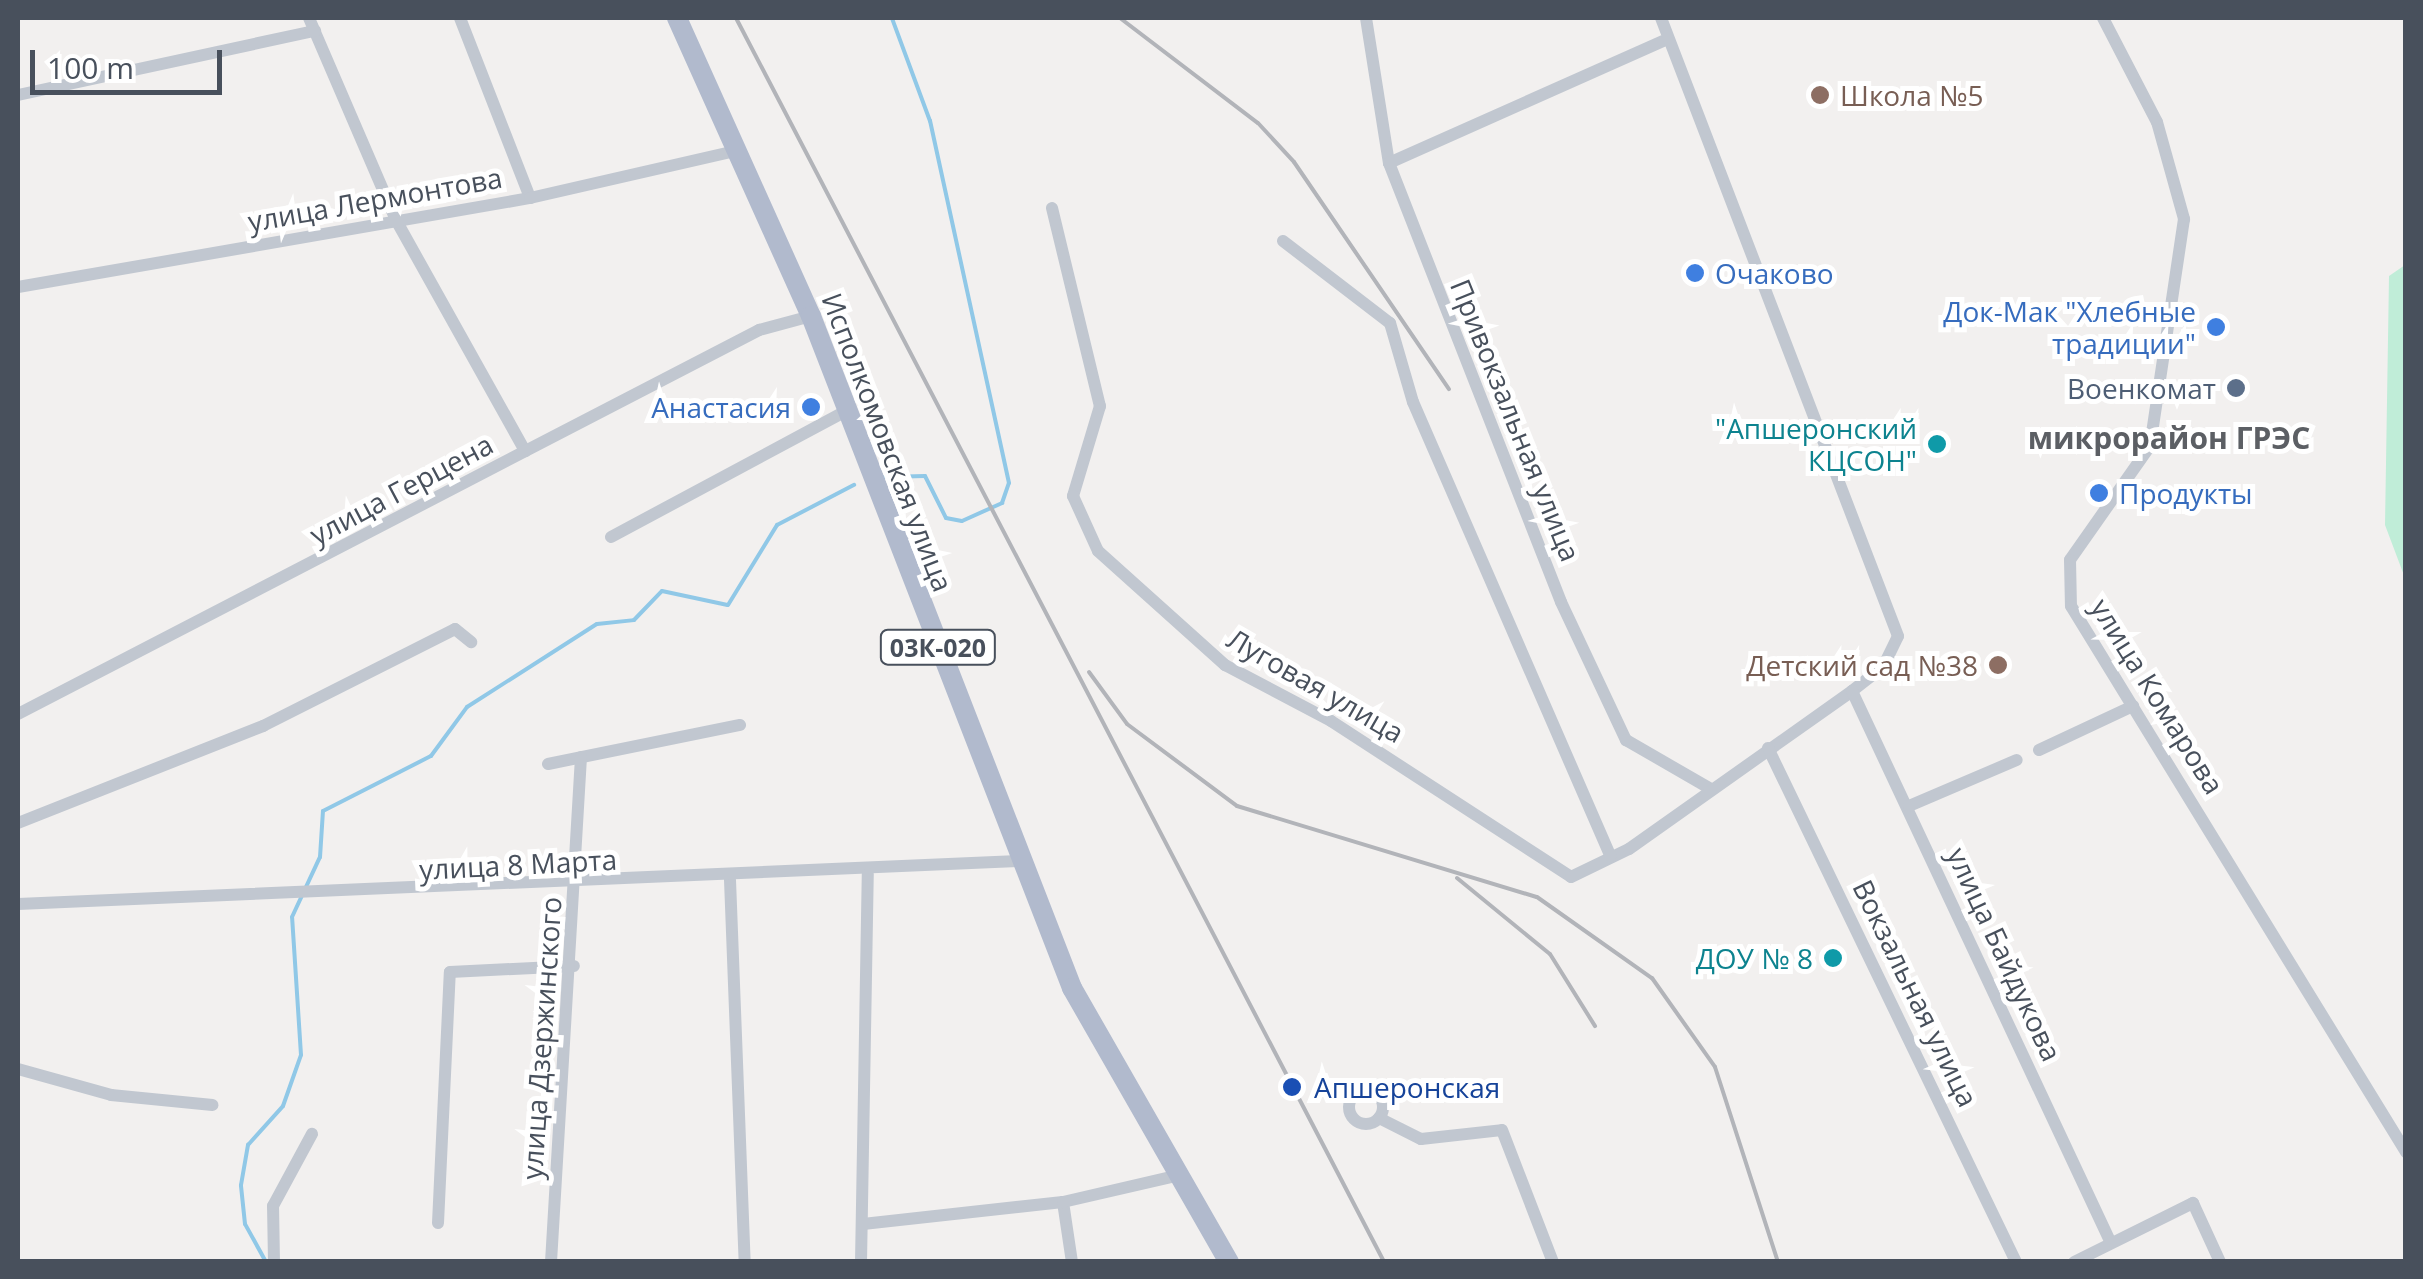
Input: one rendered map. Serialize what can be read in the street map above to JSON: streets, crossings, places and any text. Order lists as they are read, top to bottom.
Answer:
{
  "streets": {
    "main road": ["Исполкомовская улица", "03К-020"],
    "street": [
      "улица Лермонтова",
      "Привокзальная улица",
      "улица Герцена",
      "Луговая улица",
      "улица Комарова",
      "улица 8 Марта",
      "улица Байдукова",
      "Вокзальная улица",
      "улица Дзержинского"
    ]
  },
  "crossings": [
    ["улица Лермонтова", "Исполкомовская улица"],
    ["Исполкомовская улица", "улица Герцена"],
    ["Исполкомовская улица", "улица 8 Марта"],
    ["улица 8 Марта", "улица Дзержинского"]
  ],
  "districts": ["микрорайон ГРЭС"],
  "places": [
    "Школа №5",
    "Очаково",
    "Док-Мак \"Хлебные традиции\"",
    "Военкомат",
    "Анастасия",
    "\"Апшеронский КЦСОН\"",
    "Продукты",
    "Детский сад №38",
    "ДОУ № 8",
    "Апшеронская"
  ],
  "scale_bar": "100 m"
}
